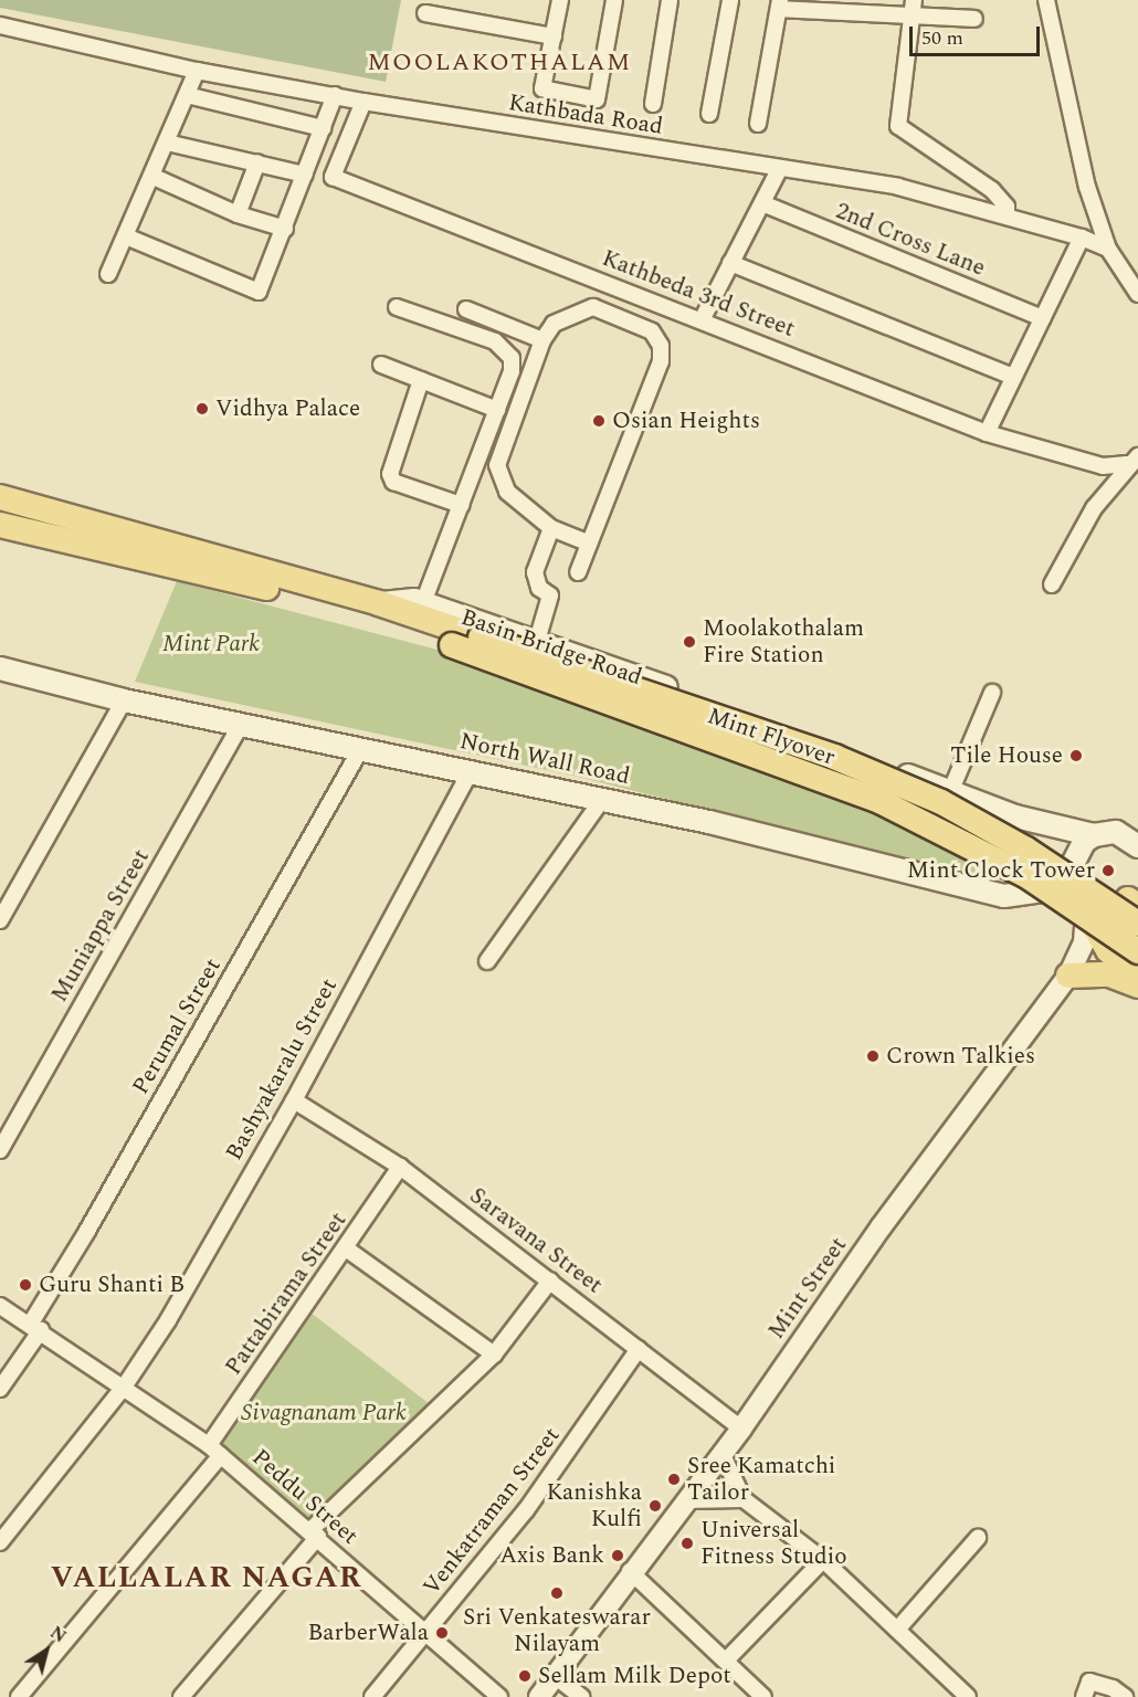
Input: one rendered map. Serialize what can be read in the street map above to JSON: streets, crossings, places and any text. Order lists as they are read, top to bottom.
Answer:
{
  "streets": {
    "main road": ["Basin Bridge Road", "Mint Flyover", "North Wall Road"],
    "street": [
      "Kathbada Road",
      "2nd Cross Lane",
      "Kathbeda 3rd Street",
      "Muniappa Street",
      "Perumal Street",
      "Bashyakaralu Street",
      "Saravana Street",
      "Mint Street",
      "Pattabirama Street",
      "Peddu Street",
      "Venkatraman Street"
    ]
  },
  "crossings": [
    ["Kathbada Road", "Kathbeda 3rd Street"],
    ["Basin Bridge Road", "Mint Flyover"],
    ["North Wall Road", "Muniappa Street"],
    ["North Wall Road", "Perumal Street"],
    ["North Wall Road", "Bashyakaralu Street"],
    ["North Wall Road", "Mint Street"],
    ["Perumal Street", "Peddu Street"],
    ["Bashyakaralu Street", "Saravana Street"],
    ["Bashyakaralu Street", "Peddu Street"],
    ["Saravana Street", "Mint Street"],
    ["Saravana Street", "Pattabirama Street"],
    ["Saravana Street", "Venkatraman Street"],
    ["Pattabirama Street", "Peddu Street"],
    ["Peddu Street", "Venkatraman Street"]
  ],
  "districts": ["MOOLAKOTHALAM", "VALLALAR NAGAR"],
  "parks": ["Mint Park", "Sivagnanam Park"],
  "places": [
    "Vidhya Palace",
    "Osian Heights",
    "Moolakothalam Fire Station",
    "Tile House",
    "Mint Clock Tower",
    "Crown Talkies",
    "Guru Shanti B",
    "Sree Kamatchi Tailor",
    "Kanishka Kulfi",
    "Universal Fitness Studio",
    "Axis Bank",
    "Sri Venkateswarar Nilayam",
    "BarberWala",
    "Sellam Milk Depot"
  ],
  "scale_bar": "50 m",
  "north": "top right"
}
